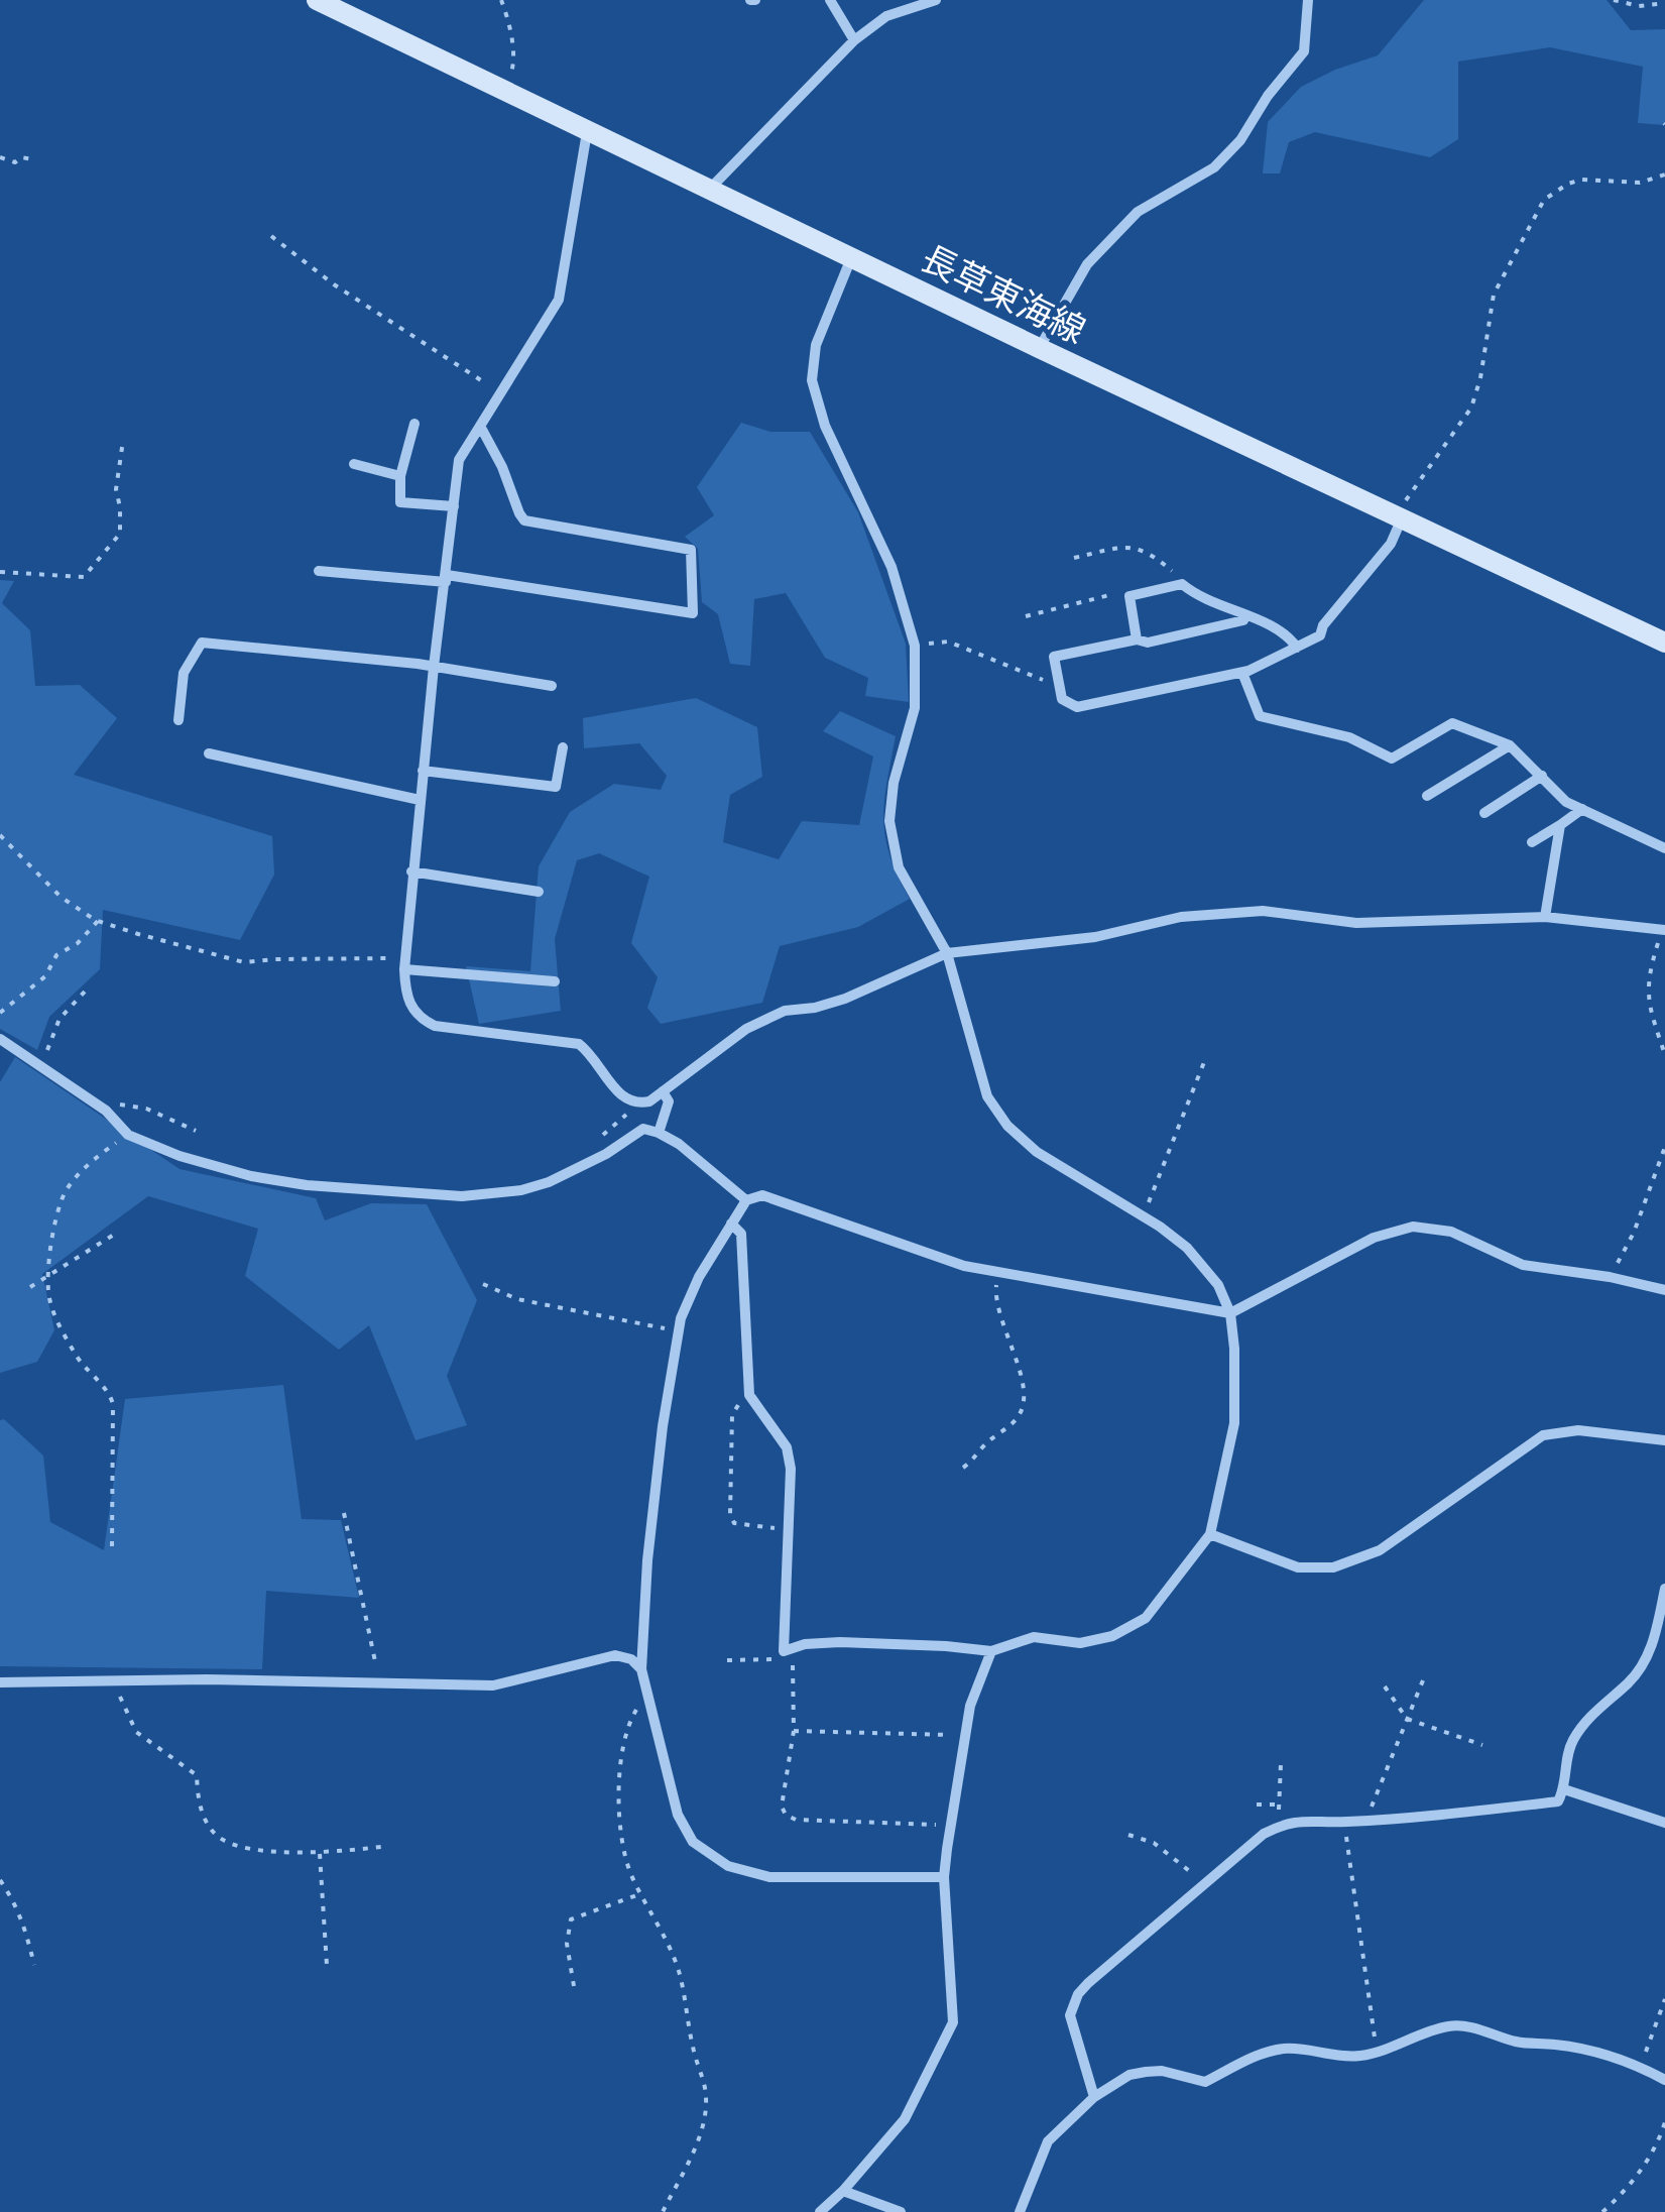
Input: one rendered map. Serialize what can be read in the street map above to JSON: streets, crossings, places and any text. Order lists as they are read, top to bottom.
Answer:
{
  "streets": {
    "main road": ["長草東海線"]
  }
}
